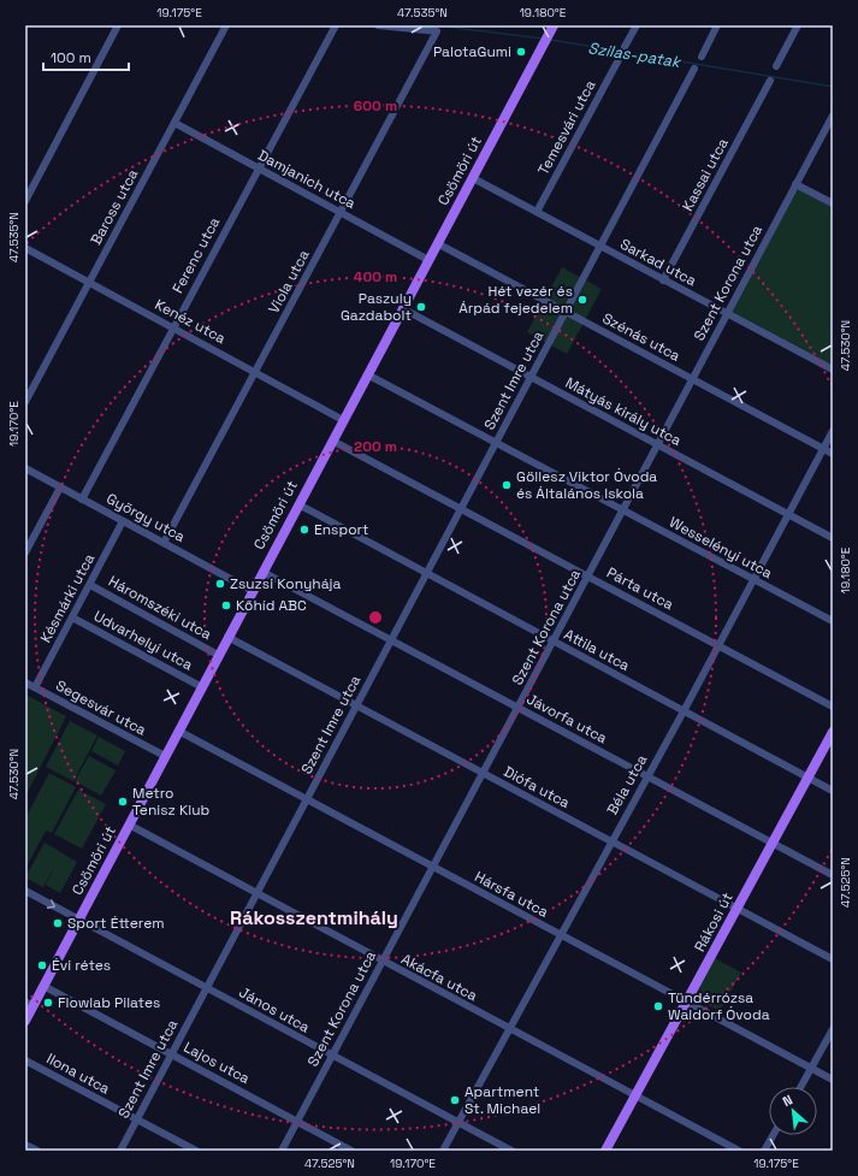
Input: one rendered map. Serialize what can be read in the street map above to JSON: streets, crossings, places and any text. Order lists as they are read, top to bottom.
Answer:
{
  "streets": {
    "main road": ["Csömöri út", "Rákosi út"],
    "street": [
      "Temesvári utca",
      "Kassai utca",
      "Damjanich utca",
      "Baross utca",
      "Ferenc utca",
      "Sarkad utca",
      "Viola utca",
      "Szent Korona utca",
      "Kenéz utca",
      "Szénás utca",
      "Szent Imre utca",
      "Mátyás király utca",
      "György utca",
      "Wesselényi utca",
      "Párta utca",
      "Késmárki utca",
      "Háromszéki utca",
      "Udvarhelyi utca",
      "Attila utca",
      "Segesvár utca",
      "Jávorfa utca",
      "Béla utca",
      "Diófa utca",
      "Hársfa utca",
      "Akácfa utca",
      "János utca",
      "Lajos utca",
      "Ilona utca"
    ]
  },
  "crossings": [
    ["Temesvári utca", "Sarkad utca"],
    ["Csömöri út", "Damjanich utca"],
    ["Csömöri út", "Sarkad utca"],
    ["Csömöri út", "Kenéz utca"],
    ["Csömöri út", "Szénás utca"],
    ["Csömöri út", "Mátyás király utca"],
    ["Csömöri út", "György utca"],
    ["Csömöri út", "Wesselényi utca"],
    ["Csömöri út", "Párta utca"],
    ["Csömöri út", "Háromszéki utca"],
    ["Csömöri út", "Udvarhelyi utca"],
    ["Csömöri út", "Attila utca"],
    ["Csömöri út", "Segesvár utca"],
    ["Csömöri út", "Jávorfa utca"],
    ["Csömöri út", "Diófa utca"],
    ["Csömöri út", "Hársfa utca"],
    ["Csömöri út", "Akácfa utca"],
    ["Csömöri út", "János utca"],
    ["Csömöri út", "Lajos utca"],
    ["Kassai utca", "Sarkad utca"],
    ["Damjanich utca", "Baross utca"],
    ["Damjanich utca", "Ferenc utca"],
    ["Damjanich utca", "Viola utca"],
    ["Baross utca", "Kenéz utca"],
    ["Ferenc utca", "Kenéz utca"],
    ["Ferenc utca", "György utca"],
    ["Sarkad utca", "Szent Korona utca"],
    ["Sarkad utca", "Szent Imre utca"],
    ["Viola utca", "Kenéz utca"],
    ["Viola utca", "György utca"],
    ["Szent Korona utca", "Szénás utca"],
    ["Szent Korona utca", "Mátyás király utca"],
    ["Szent Korona utca", "Wesselényi utca"],
    ["Szent Korona utca", "Párta utca"],
    ["Szent Korona utca", "Attila utca"],
    ["Szent Korona utca", "Jávorfa utca"],
    ["Szent Korona utca", "Diófa utca"],
    ["Szent Korona utca", "Hársfa utca"],
    ["Szent Korona utca", "Akácfa utca"],
    ["Szent Korona utca", "János utca"],
    ["Szent Korona utca", "Lajos utca"],
    ["Szénás utca", "Szent Imre utca"],
    ["Szénás utca", "Béla utca"],
    ["Szent Imre utca", "Mátyás király utca"],
    ["Szent Imre utca", "Wesselényi utca"],
    ["Szent Imre utca", "Párta utca"],
    ["Szent Imre utca", "Attila utca"],
    ["Szent Imre utca", "Jávorfa utca"],
    ["Szent Imre utca", "Diófa utca"],
    ["Szent Imre utca", "Hársfa utca"],
    ["Szent Imre utca", "Akácfa utca"],
    ["Szent Imre utca", "János utca"],
    ["Szent Imre utca", "Lajos utca"],
    ["Szent Imre utca", "Ilona utca"],
    ["Mátyás király utca", "Béla utca"],
    ["György utca", "Késmárki utca"],
    ["Wesselényi utca", "Béla utca"],
    ["Párta utca", "Béla utca"],
    ["Késmárki utca", "Háromszéki utca"],
    ["Késmárki utca", "Udvarhelyi utca"],
    ["Késmárki utca", "Segesvár utca"],
    ["Attila utca", "Béla utca"],
    ["Attila utca", "Rákosi út"],
    ["Jávorfa utca", "Béla utca"],
    ["Jávorfa utca", "Rákosi út"],
    ["Béla utca", "Diófa utca"],
    ["Béla utca", "Hársfa utca"],
    ["Béla utca", "Akácfa utca"],
    ["Béla utca", "János utca"],
    ["Diófa utca", "Rákosi út"],
    ["Hársfa utca", "Rákosi út"],
    ["Rákosi út", "Akácfa utca"]
  ],
  "districts": ["Rákosszentmihály"],
  "water": ["Szilas-patak"],
  "places": [
    "PalotaGumi",
    "Hét vezér és Árpád fejedelem",
    "Paszuly Gazdabolt",
    "Göllesz Viktor Óvoda és Általános Iskola",
    "Ensport",
    "Zsuzsi Konyhája",
    "Kőhíd ABC",
    "Metro Tenisz Klub",
    "Sport Étterem",
    "Évi rétes",
    "Flowlab Pilates",
    "Tündérrózsa Waldorf Óvoda",
    "Apartment St. Michael"
  ],
  "scale_bar": "100 m",
  "north": "top left",
  "coordinates": [
    "19.175°E",
    "47.535°N",
    "19.180°E",
    "47.530°N",
    "19.170°E",
    "47.525°N"
  ],
  "rings": ["600 m", "400 m", "200 m"]
}
